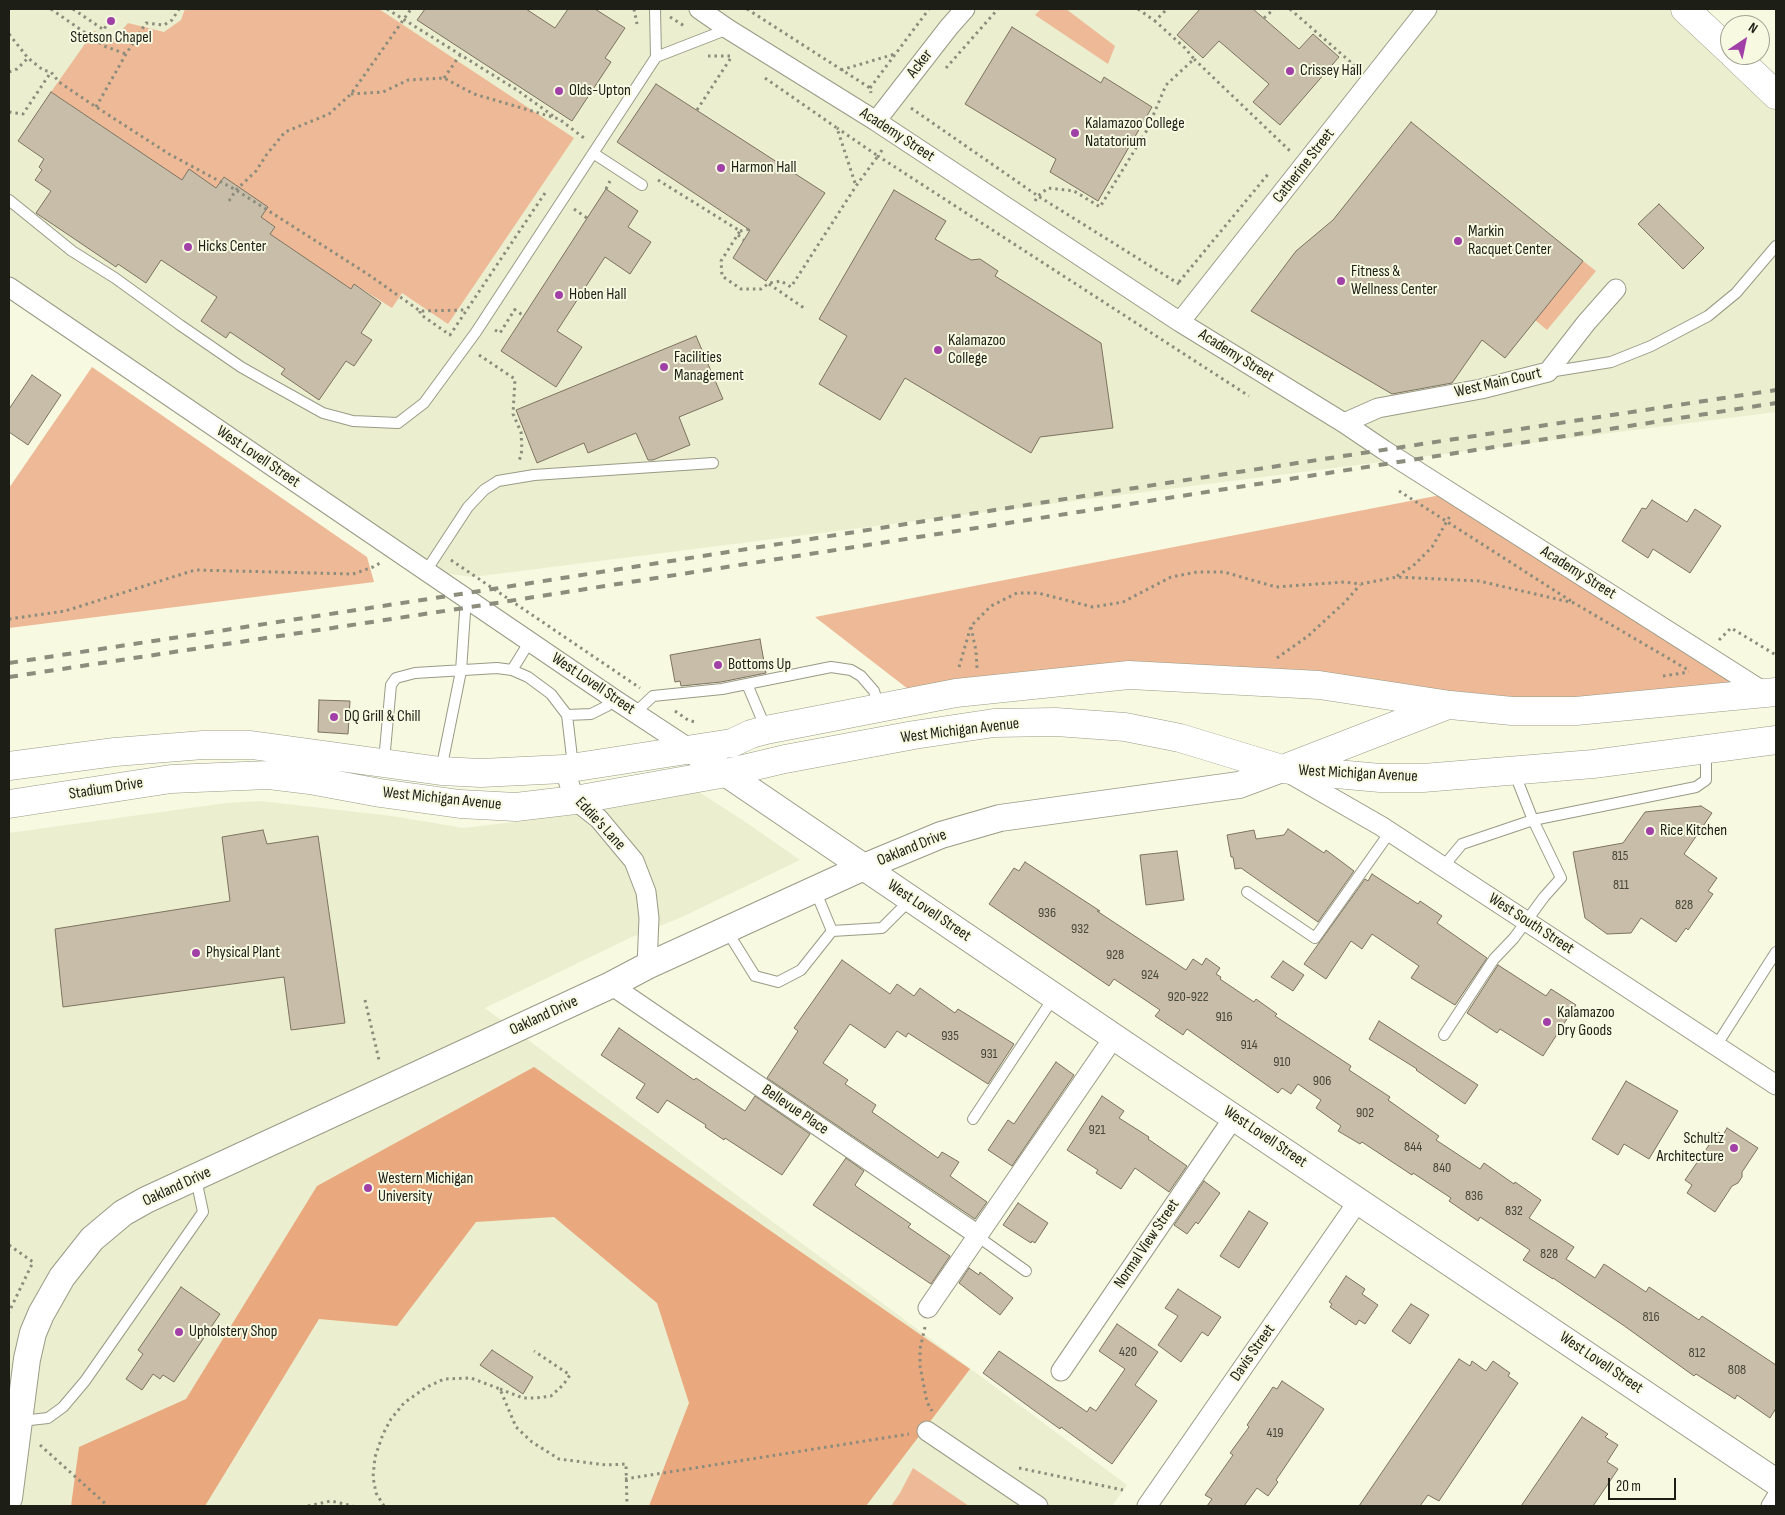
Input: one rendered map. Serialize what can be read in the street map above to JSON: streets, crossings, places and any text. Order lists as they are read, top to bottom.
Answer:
{
  "streets": {
    "main road": [
      "West Lovell Street",
      "West Michigan Avenue",
      "Stadium Drive",
      "Oakland Drive"
    ],
    "street": [
      "Acker",
      "Academy Street",
      "Catherine Street",
      "West Main Court",
      "Eddie's Lane",
      "West South Street",
      "Bellevue Place",
      "Normal View Street",
      "Davis Street"
    ]
  },
  "crossings": [
    ["Acker", "Academy Street"],
    ["Academy Street", "Catherine Street"],
    ["Academy Street", "West Main Court"],
    ["Academy Street", "West Michigan Avenue"],
    ["West Lovell Street", "West Michigan Avenue"],
    ["West Lovell Street", "Oakland Drive"],
    ["West Lovell Street", "Normal View Street"],
    ["West Lovell Street", "Davis Street"],
    ["West Michigan Avenue", "Stadium Drive"],
    ["West Michigan Avenue", "Eddie's Lane"],
    ["West Michigan Avenue", "Oakland Drive"],
    ["West Michigan Avenue", "West South Street"],
    ["Eddie's Lane", "Oakland Drive"],
    ["Oakland Drive", "West South Street"],
    ["Oakland Drive", "Bellevue Place"]
  ],
  "places": [
    "Stetson Chapel",
    "Crissey Hall",
    "Olds-Upton",
    "Kalamazoo College Natatorium",
    "Harmon Hall",
    "Markin Racquet Center",
    "Hicks Center",
    "Fitness & Wellness Center",
    "Hoben Hall",
    "Kalamazoo College",
    "Facilities Management",
    "Bottoms Up",
    "DQ Grill & Chill",
    "Rice Kitchen",
    "Physical Plant",
    "Kalamazoo Dry Goods",
    "Schultz Architecture",
    "Western Michigan University",
    "Upholstery Shop"
  ],
  "house_numbers": [
    "815",
    "811",
    "828",
    "936",
    "932",
    "928",
    "924",
    "920-922",
    "916",
    "935",
    "914",
    "931",
    "910",
    "906",
    "902",
    "921",
    "844",
    "840",
    "836",
    "832",
    "828",
    "816",
    "420",
    "812",
    "808",
    "419"
  ],
  "scale_bar": "20 m",
  "north": "top right"
}
